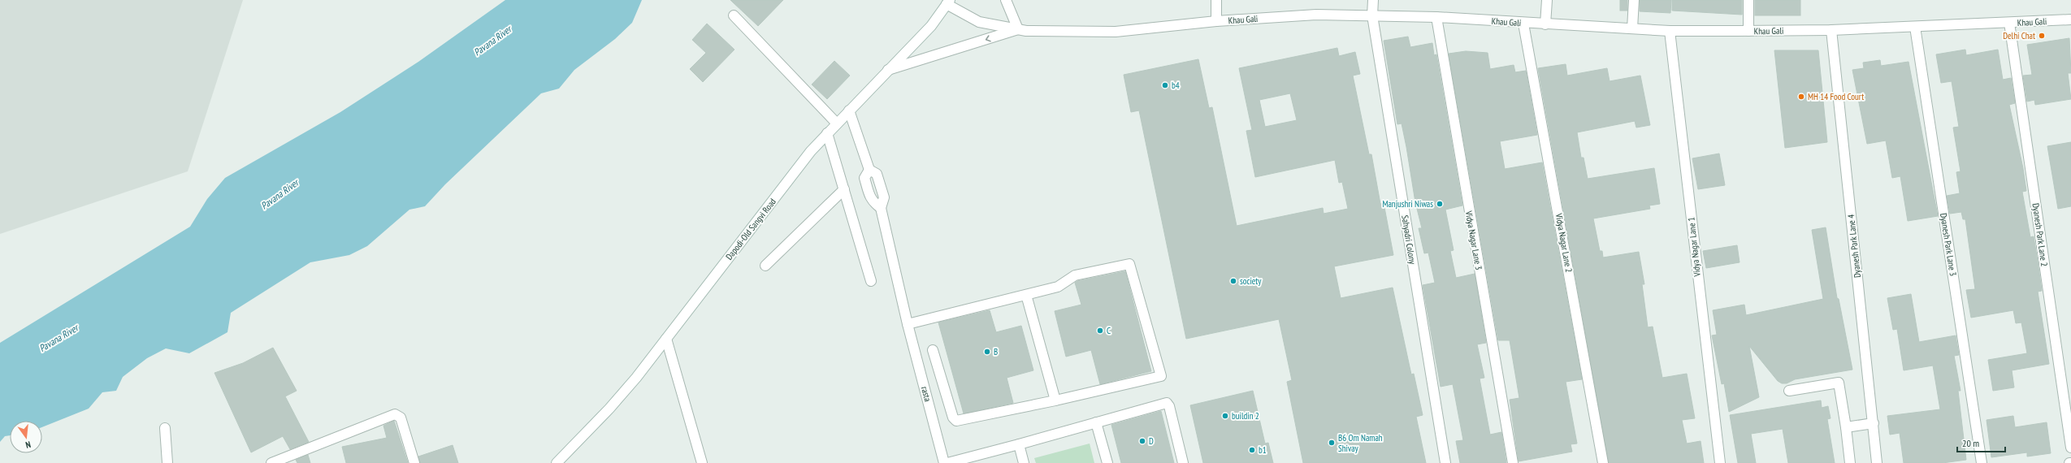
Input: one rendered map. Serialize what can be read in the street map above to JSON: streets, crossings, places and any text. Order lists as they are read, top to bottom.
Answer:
{
  "streets": {
    "street": [
      "Khau Gali",
      "Dapodi-Old Sangvi Road",
      "Dyanesh Park Lane 2",
      "Sahyadri Colony",
      "Vidya Nagar Lane 3",
      "Vidya Nagar Lane 2",
      "Dyanesh Park Lane 3",
      "Dyanesh Park Lane 4",
      "Vidya Nagar Lane 1",
      "rasta"
    ]
  },
  "crossings": [
    ["Khau Gali", "Dapodi-Old Sangvi Road"],
    ["Khau Gali", "Dyanesh Park Lane 2"],
    ["Khau Gali", "Sahyadri Colony"],
    ["Khau Gali", "Vidya Nagar Lane 3"],
    ["Khau Gali", "Vidya Nagar Lane 2"],
    ["Khau Gali", "Dyanesh Park Lane 3"],
    ["Khau Gali", "Dyanesh Park Lane 4"],
    ["Khau Gali", "Vidya Nagar Lane 1"],
    ["Dapodi-Old Sangvi Road", "rasta"]
  ],
  "water": ["Pavana River"],
  "places": [
    "Delhi Chat",
    "b4",
    "MH 14 Food Court",
    "Manjushri Niwas",
    "society",
    "C",
    "B",
    "buildin 2",
    "D",
    "B6 Om Namah Shivay",
    "b1"
  ],
  "scale_bar": "20 m",
  "north": "bottom"
}
